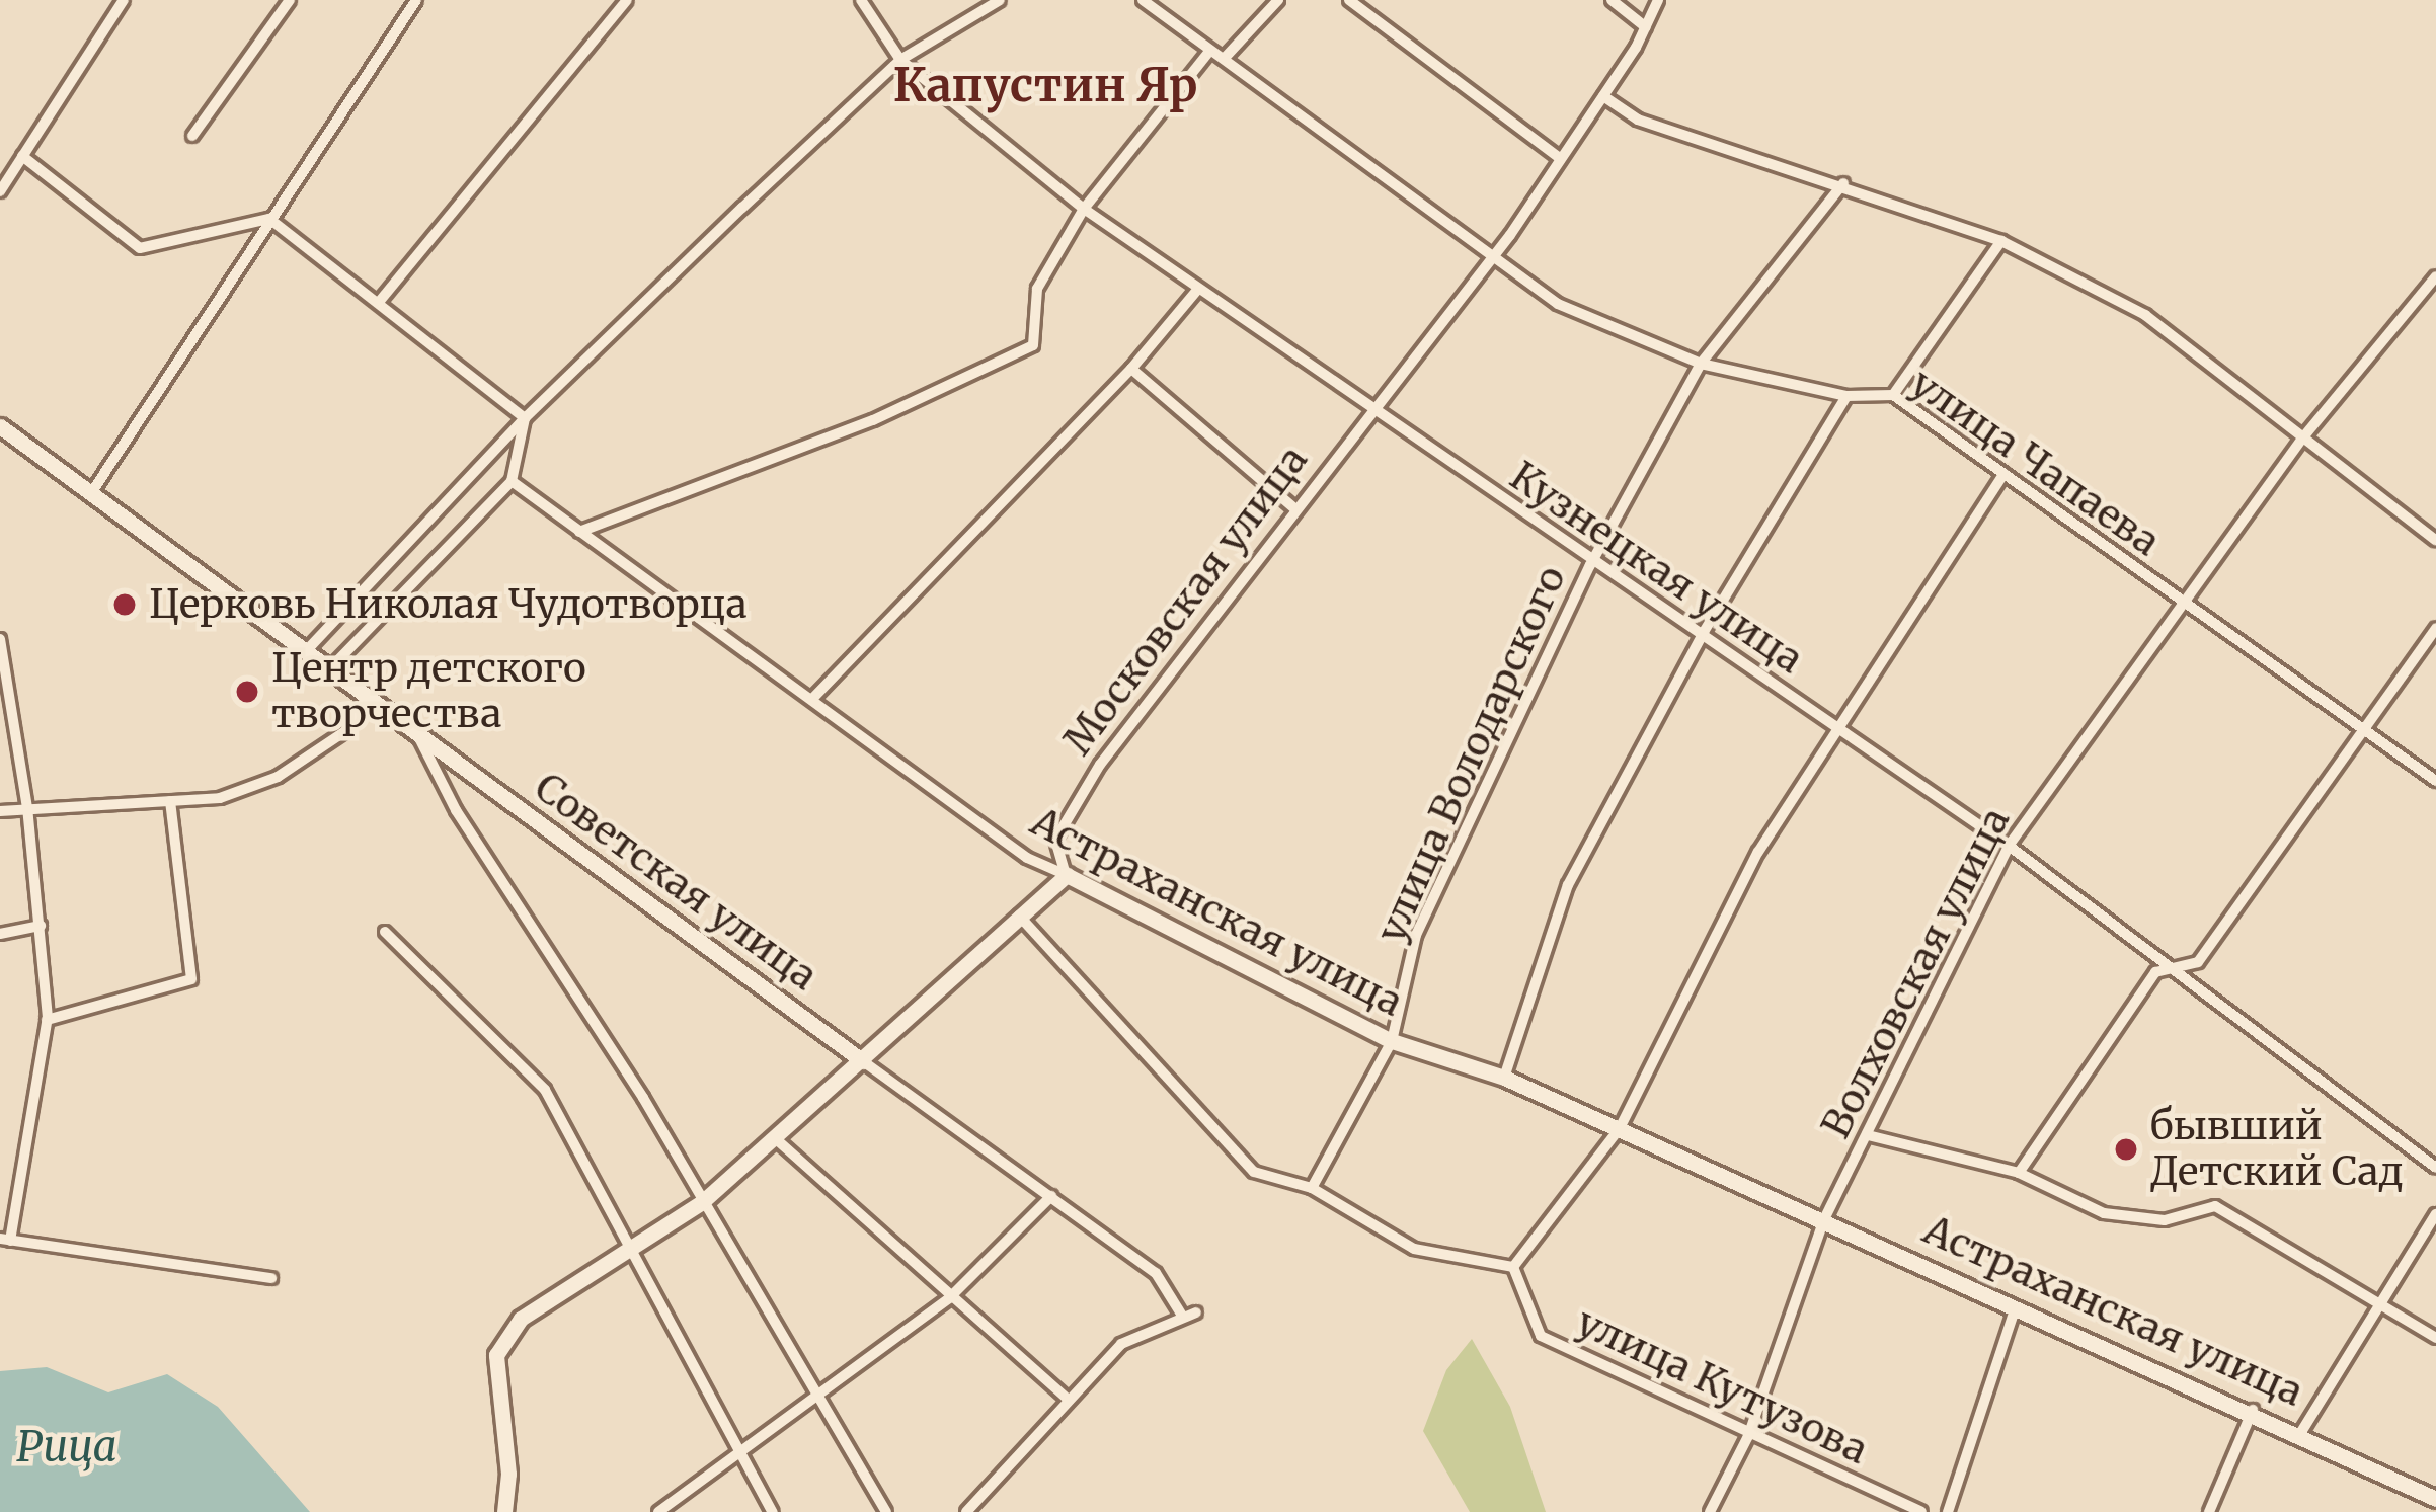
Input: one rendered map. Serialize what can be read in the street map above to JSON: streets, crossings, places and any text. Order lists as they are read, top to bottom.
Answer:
{
  "streets": {
    "street": [
      "улица Чапаева",
      "Кузнецкая улица",
      "Московская улица",
      "улица Володарского",
      "Советская улица",
      "Астраханская улица",
      "Волховская улица",
      "улица Кутузова"
    ]
  },
  "crossings": [
    ["улица Чапаева", "Московская улица"],
    ["улица Чапаева", "улица Володарского"],
    ["улица Чапаева", "Волховская улица"],
    ["Кузнецкая улица", "Московская улица"],
    ["Кузнецкая улица", "улица Володарского"],
    ["Кузнецкая улица", "Волховская улица"],
    ["Московская улица", "Астраханская улица"],
    ["улица Володарского", "Астраханская улица"],
    ["Астраханская улица", "Волховская улица"],
    ["Волховская улица", "улица Кутузова"]
  ],
  "districts": ["Капустин Яр"],
  "water": ["Рица"],
  "places": ["Церковь Николая Чудотворца", "Центр детского творчества", "бывший Детский Сад"]
}
